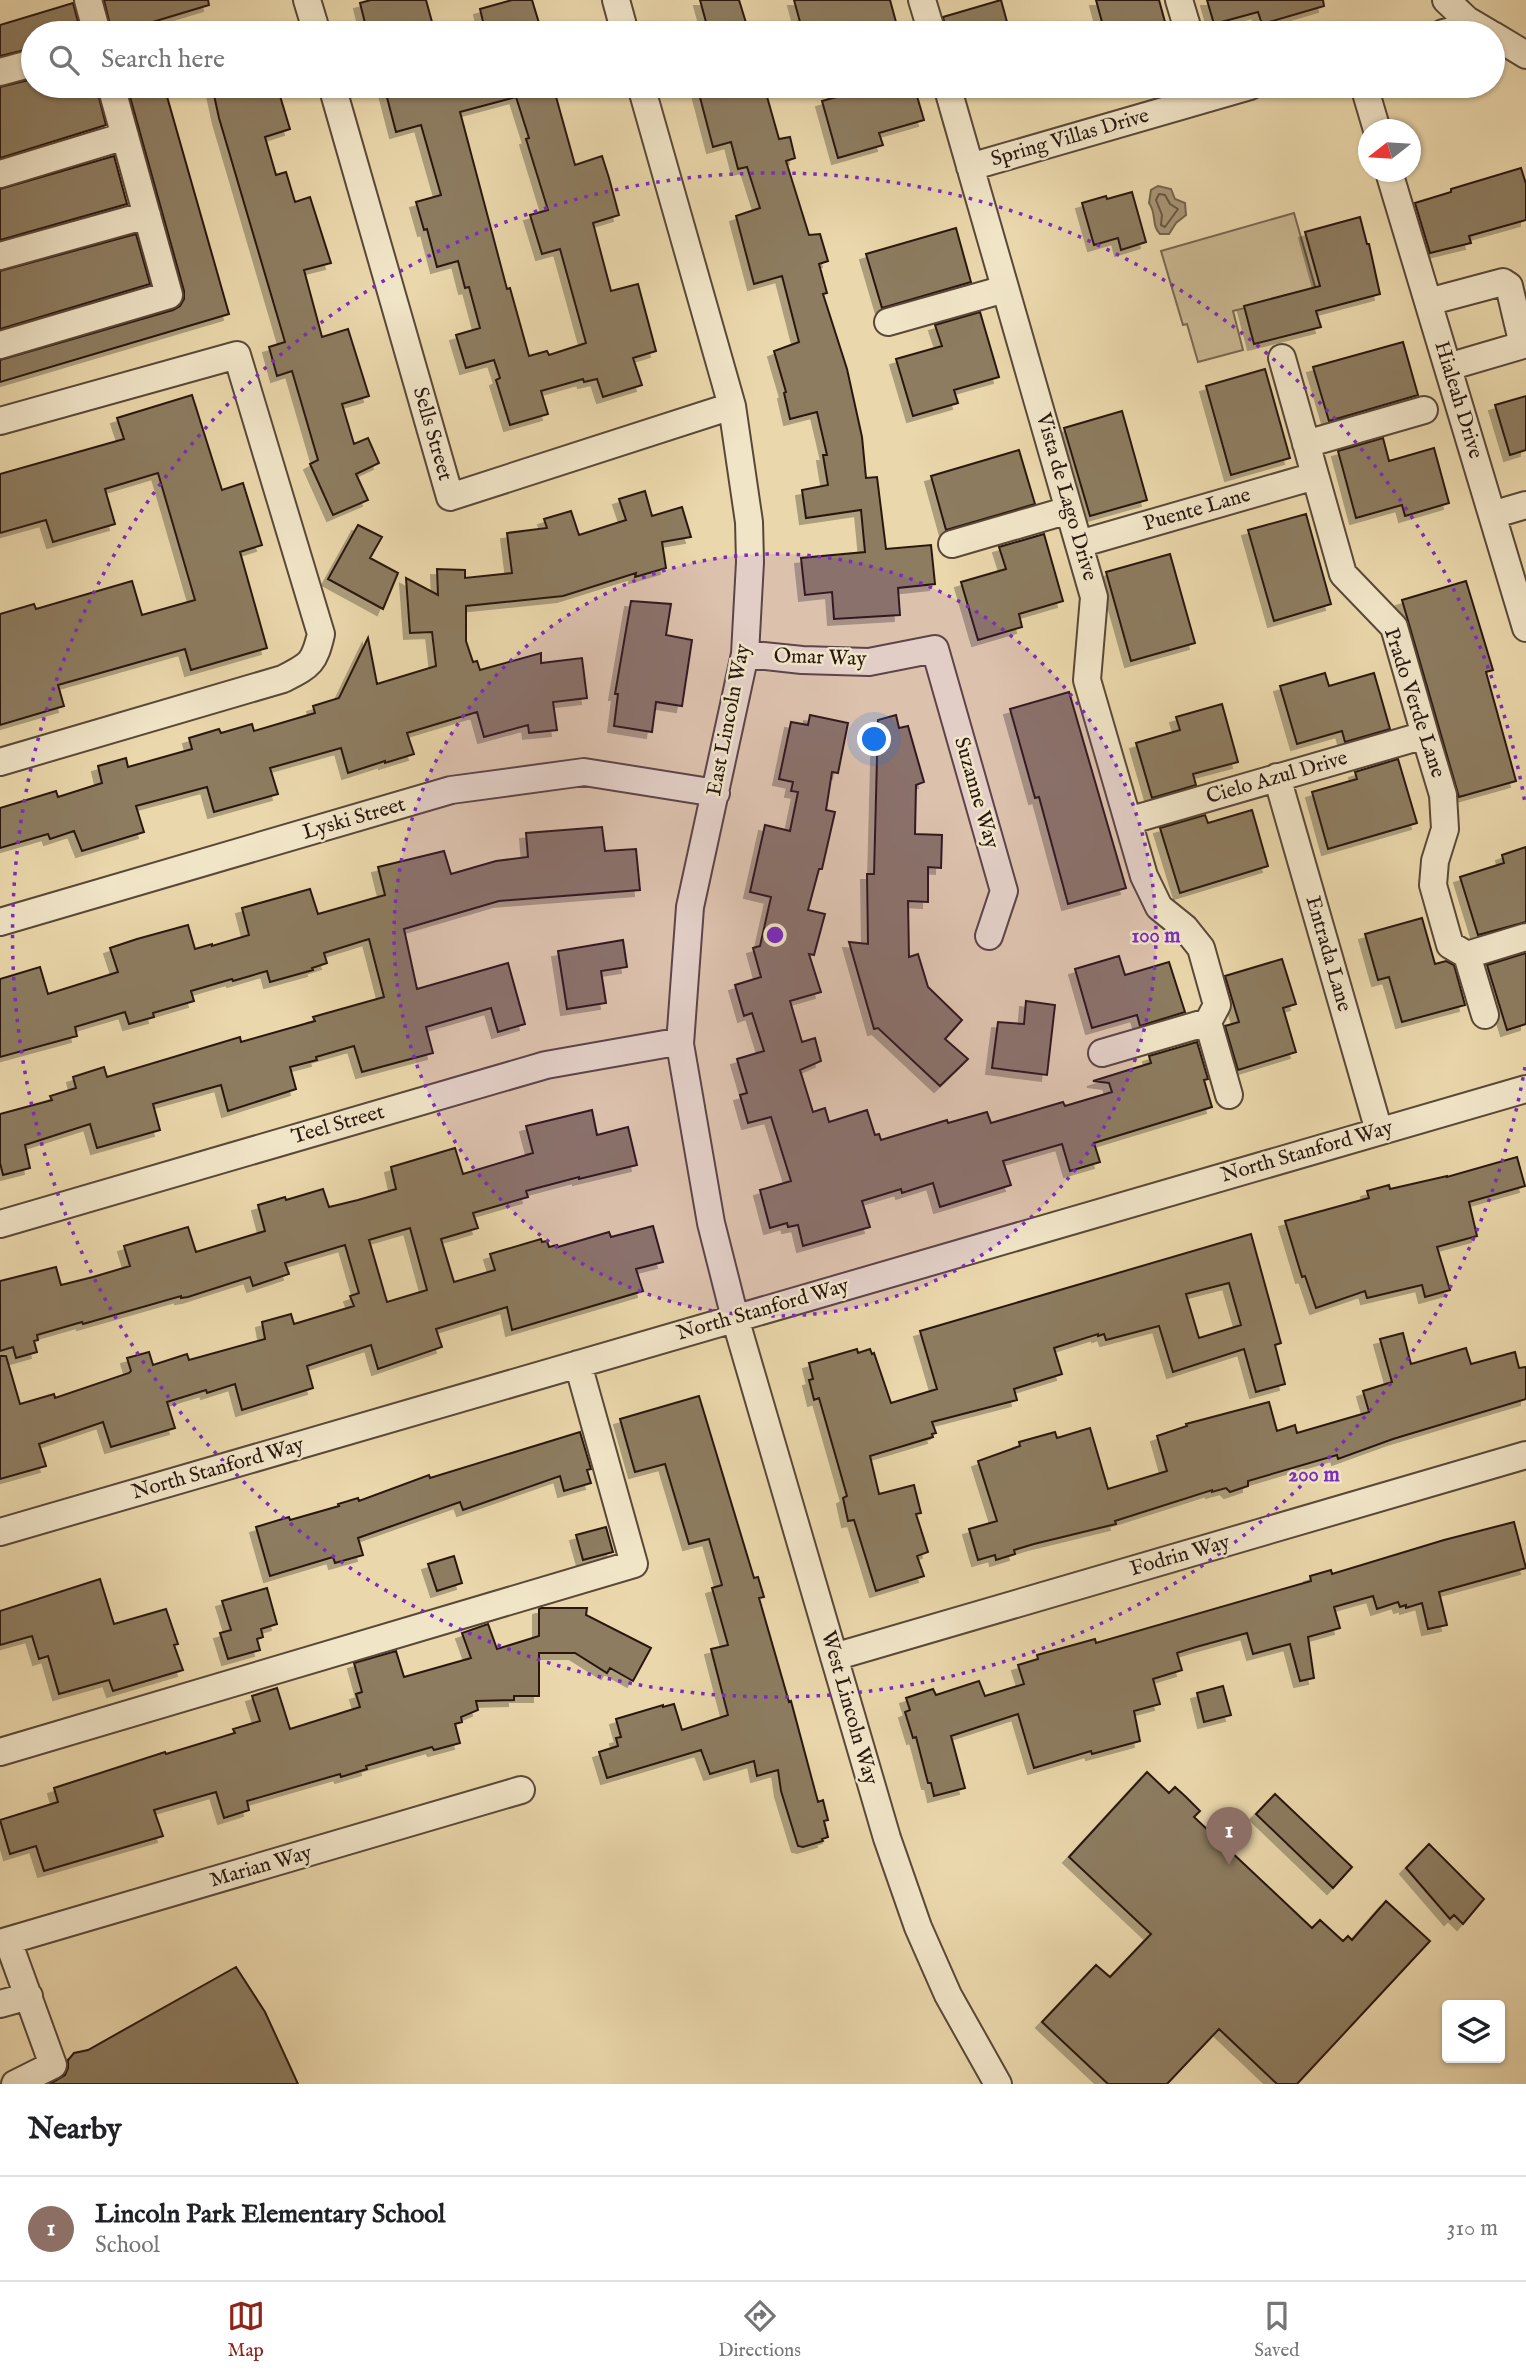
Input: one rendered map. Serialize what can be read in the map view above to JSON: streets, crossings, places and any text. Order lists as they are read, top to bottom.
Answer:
{
  "streets": {
    "street": [
      "Spring Villas Drive",
      "Hialeah Drive",
      "Sells Street",
      "Vista de Lago Drive",
      "Puente Lane",
      "Omar Way",
      "Prado Verde Lane",
      "East Lincoln Way",
      "Cielo Azul Drive",
      "Suzanne Way",
      "Lyski Street",
      "Entrada Lane",
      "Teel Street",
      "North Stanford Way",
      "Fodrin Way",
      "West Lincoln Way",
      "Marian Way"
    ]
  },
  "crossings": [
    ["Spring Villas Drive", "Vista de Lago Drive"],
    ["Sells Street", "East Lincoln Way"],
    ["Vista de Lago Drive", "Puente Lane"],
    ["Vista de Lago Drive", "Cielo Azul Drive"],
    ["Puente Lane", "Prado Verde Lane"],
    ["Omar Way", "East Lincoln Way"],
    ["Omar Way", "Suzanne Way"],
    ["Prado Verde Lane", "Cielo Azul Drive"],
    ["East Lincoln Way", "Lyski Street"],
    ["East Lincoln Way", "Teel Street"],
    ["East Lincoln Way", "North Stanford Way"],
    ["East Lincoln Way", "West Lincoln Way"],
    ["Cielo Azul Drive", "Entrada Lane"],
    ["Entrada Lane", "North Stanford Way"],
    ["North Stanford Way", "West Lincoln Way"],
    ["Fodrin Way", "West Lincoln Way"]
  ],
  "north": "left",
  "page": {
    "search": "Search here",
    "pins": "1",
    "heading": "Nearby",
    "list": [
      {
        "mark": "1",
        "name": "Lincoln Park Elementary School",
        "note": "School",
        "value": "310 m"
      }
    ],
    "nav": ["Map", "Directions", "Saved"]
  },
  "rings": ["100 m", "200 m"]
}
